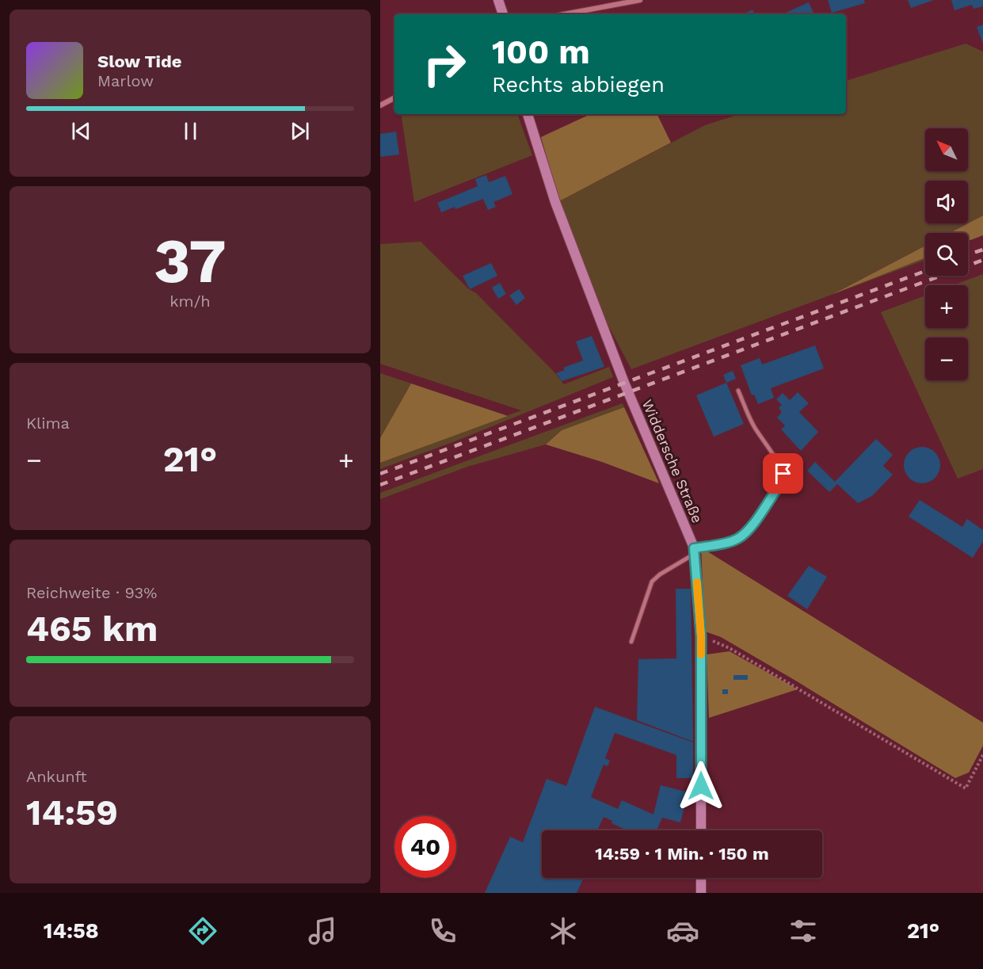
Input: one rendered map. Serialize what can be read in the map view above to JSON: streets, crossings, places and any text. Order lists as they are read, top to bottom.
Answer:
{
  "streets": {
    "street": ["Widdersche Straße"]
  },
  "north": "top left",
  "page": {
    "turn": ["100 m", "Rechts abbiegen"],
    "song": ["Slow Tide", "Marlow"],
    "map_buttons": ["+", "−"],
    "tile": [
      ["37", "km/h"],
      "Klima",
      ["Reichweite · 93%", "465 km"],
      ["Ankunft", "14:59"]
    ],
    "heat": ["−", "21°", "+"],
    "limit": "40",
    "trip": "14:59 · 1 Min. · 150 m",
    "tabs": ["14:58", "21°"]
  }
}
